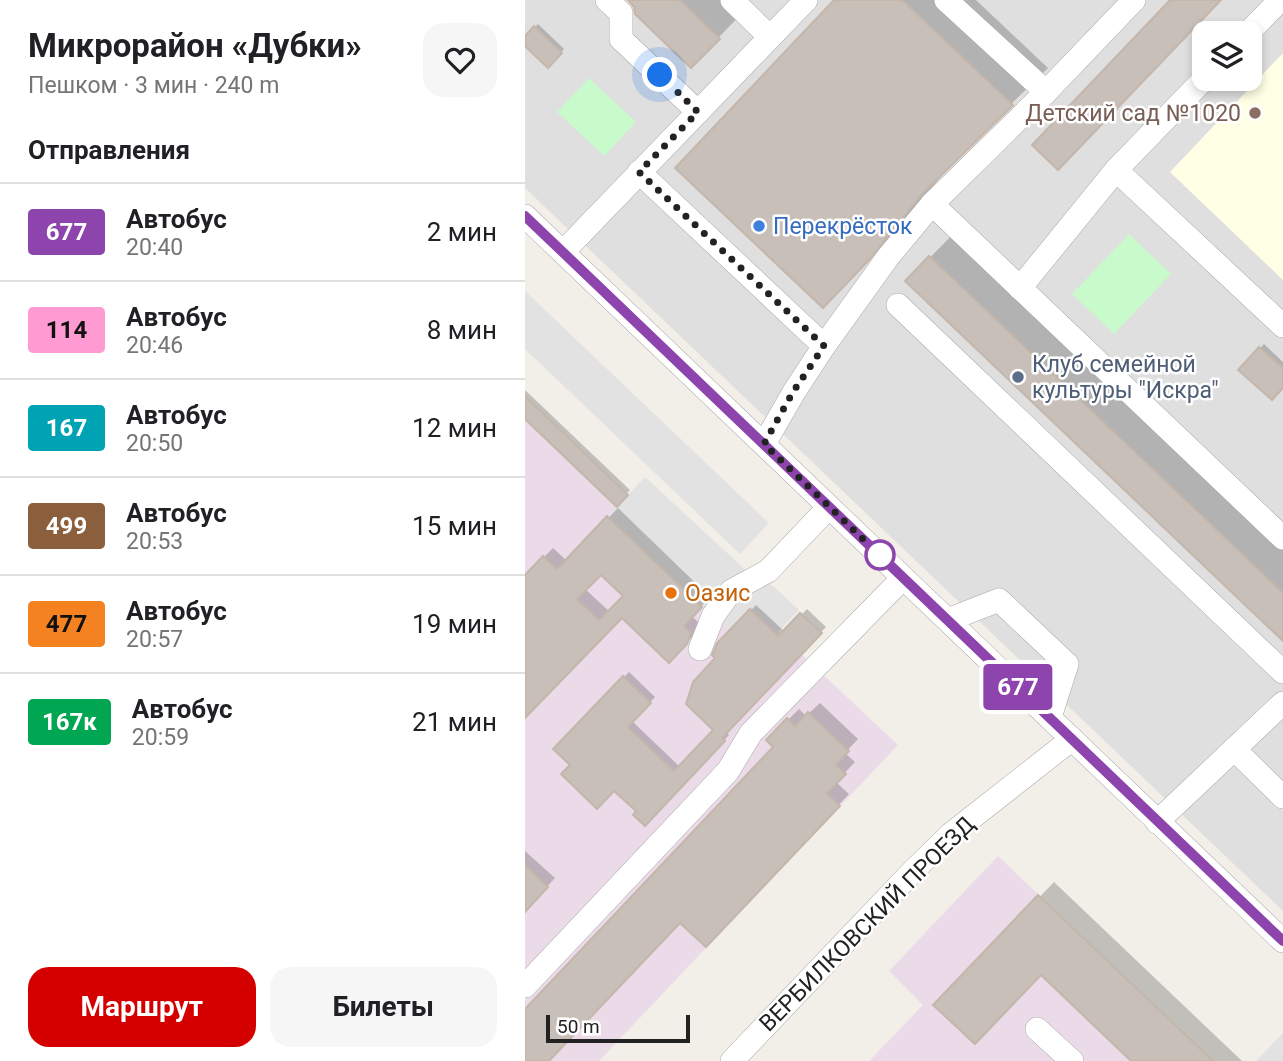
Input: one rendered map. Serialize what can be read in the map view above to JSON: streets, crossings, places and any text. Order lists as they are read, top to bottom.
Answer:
{
  "streets": {
    "street": ["ВЕРБИЛКОВСКИЙ ПРОЕЗД"]
  },
  "places": [
    "Детский сад №1020",
    "Перекрёсток",
    "Клуб семейной культуры \"Искра\"",
    "Оазис"
  ],
  "lines": ["bus line 677"],
  "scale_bar": "50 m",
  "page": {
    "heading": [
      ["Микрорайон «Дубки»", "Пешком · 3 мин · 240 m"],
      "Отправления"
    ],
    "on_map": "677",
    "list": [
      {
        "mark": "677",
        "name": "Автобус",
        "note": "20:40",
        "value": "2 мин"
      },
      {
        "mark": "114",
        "name": "Автобус",
        "note": "20:46",
        "value": "8 мин"
      },
      {
        "mark": "167",
        "name": "Автобус",
        "note": "20:50",
        "value": "12 мин"
      },
      {
        "mark": "499",
        "name": "Автобус",
        "note": "20:53",
        "value": "15 мин"
      },
      {
        "mark": "477",
        "name": "Автобус",
        "note": "20:57",
        "value": "19 мин"
      },
      {
        "mark": "167к",
        "name": "Автобус",
        "note": "20:59",
        "value": "21 мин"
      }
    ],
    "buttons": ["Маршрут", "Билеты"],
    "scale": "50 m"
  }
}
